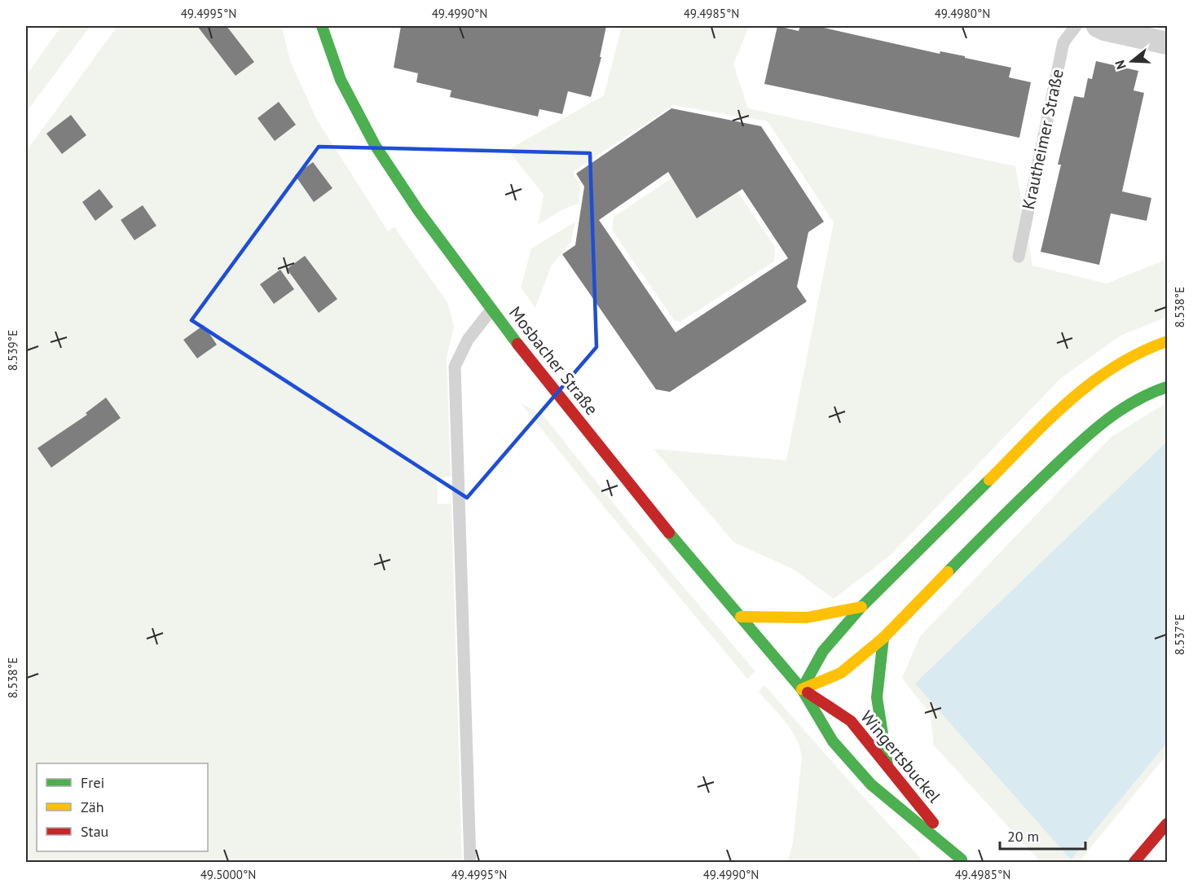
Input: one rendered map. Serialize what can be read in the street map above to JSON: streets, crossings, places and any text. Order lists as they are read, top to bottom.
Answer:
{
  "streets": {
    "main road": ["Mosbacher Straße", "Wingertsbuckel"],
    "lane": ["Krautheimer Straße"]
  },
  "crossings": [
    ["Mosbacher Straße", "Wingertsbuckel"]
  ],
  "legend": ["Frei", "Zäh", "Stau"],
  "scale_bar": "20 m",
  "north": "left",
  "coordinates": [
    "49.4995°N",
    "49.4990°N",
    "49.4985°N",
    "49.4980°N",
    "8.538°E",
    "8.539°E",
    "8.537°E",
    "49.5000°N"
  ]
}
